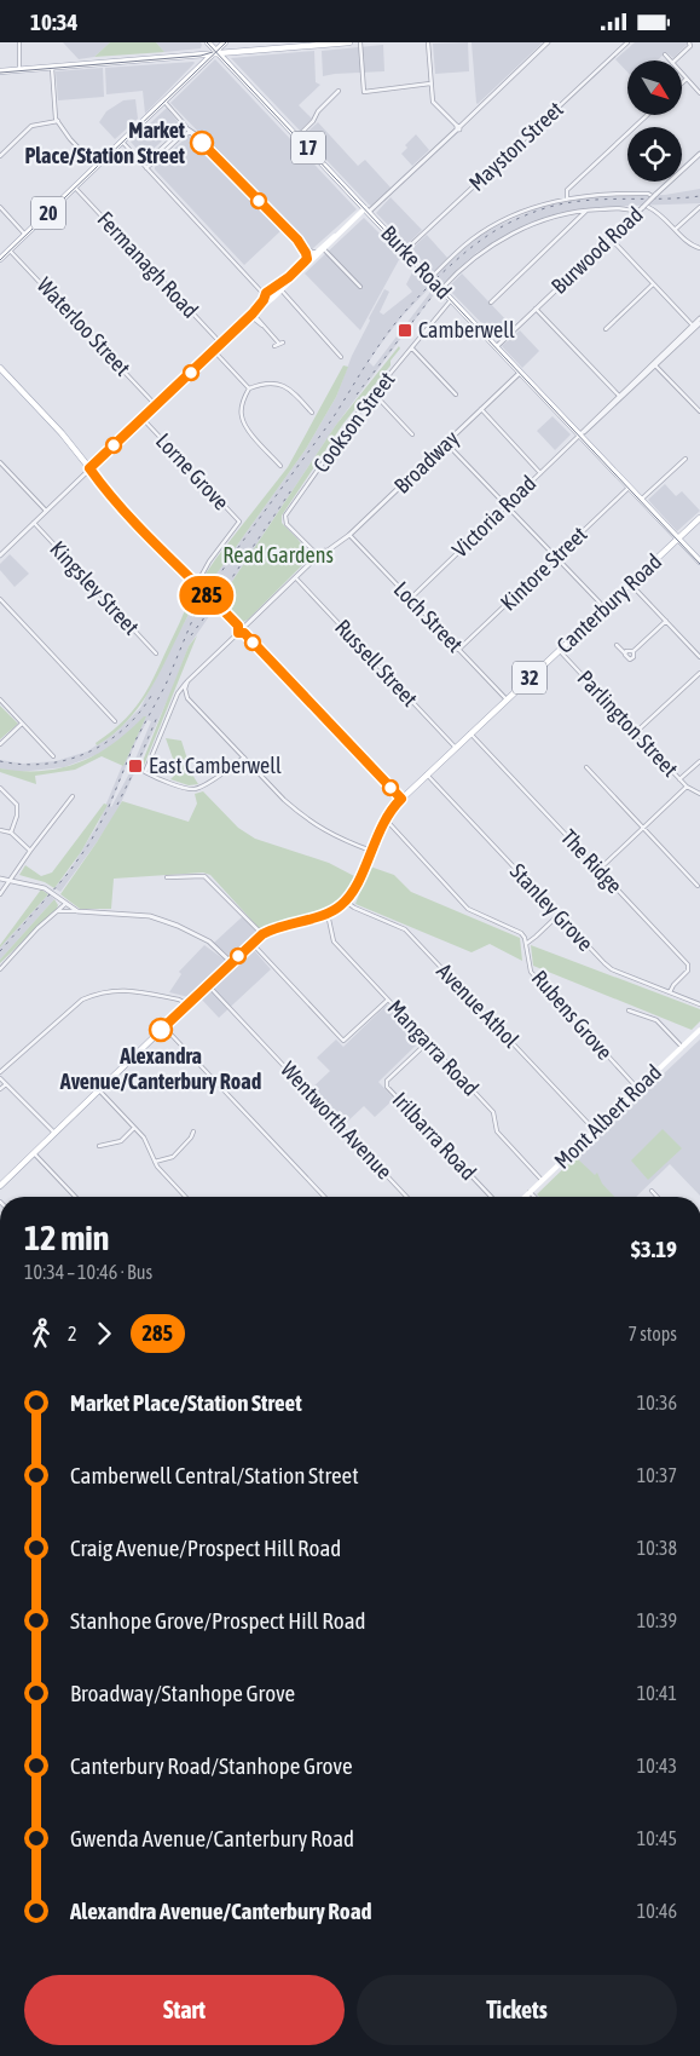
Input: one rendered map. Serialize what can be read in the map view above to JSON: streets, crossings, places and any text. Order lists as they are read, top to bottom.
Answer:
{
  "streets": {
    "main road": [
      "17",
      "20",
      "Burke Road",
      "Canterbury Road",
      "32",
      "Mont Albert Road"
    ],
    "street": [
      "Mayston Street",
      "Burwood Road",
      "Fermanagh Road",
      "Waterloo Street",
      "Cookson Street",
      "Broadway",
      "Lorne Grove",
      "Victoria Road",
      "Kintore Street",
      "Kingsley Street",
      "Loch Street",
      "Russell Street",
      "Parlington Street",
      "The Ridge",
      "Stanley Grove",
      "Avenue Athol",
      "Rubens Grove",
      "Mangarra Road",
      "Wentworth Avenue",
      "Irilbarra Road"
    ]
  },
  "crossings": [
    ["Mayston Street", "Burke Road"],
    ["20", "Burke Road"],
    ["20", "Fermanagh Road"],
    ["20", "Waterloo Street"],
    ["Burwood Road", "Burke Road"],
    ["Burke Road", "Cookson Street"],
    ["Burke Road", "Broadway"],
    ["Burke Road", "Victoria Road"],
    ["Burke Road", "Kintore Street"],
    ["Burke Road", "Canterbury Road"],
    ["Cookson Street", "Broadway"],
    ["Broadway", "Loch Street"],
    ["Broadway", "Russell Street"],
    ["Victoria Road", "Loch Street"],
    ["Kintore Street", "Loch Street"],
    ["Canterbury Road", "Loch Street"],
    ["Canterbury Road", "Russell Street"],
    ["Canterbury Road", "Parlington Street"],
    ["Canterbury Road", "The Ridge"],
    ["Canterbury Road", "Stanley Grove"],
    ["Canterbury Road", "Avenue Athol"],
    ["Canterbury Road", "Mangarra Road"],
    ["Canterbury Road", "Wentworth Avenue"],
    ["The Ridge", "Stanley Grove"],
    ["Avenue Athol", "Mont Albert Road"],
    ["Rubens Grove", "Mont Albert Road"],
    ["Mangarra Road", "Mont Albert Road"],
    ["Mangarra Road", "Irilbarra Road"]
  ],
  "parks": ["Read Gardens"],
  "places": {
    "other": ["Market Place/Station Street", "Alexandra Avenue/Canterbury Road"],
    "transit": ["Camberwell", "East Camberwell"]
  },
  "lines": ["bus line 285"],
  "north": "bottom right",
  "page": {
    "status": "10:34",
    "on_map": "285",
    "heading": ["12 min", "10:34 – 10:46 · Bus", "$3.19"],
    "legs": ["2", "285", "7 stops"],
    "list": [
      {
        "name": "Market Place/Station Street",
        "value": "10:36"
      },
      {
        "name": "Camberwell Central/Station Street",
        "value": "10:37"
      },
      {
        "name": "Craig Avenue/Prospect Hill Road",
        "value": "10:38"
      },
      {
        "name": "Stanhope Grove/Prospect Hill Road",
        "value": "10:39"
      },
      {
        "name": "Broadway/Stanhope Grove",
        "value": "10:41"
      },
      {
        "name": "Canterbury Road/Stanhope Grove",
        "value": "10:43"
      },
      {
        "name": "Gwenda Avenue/Canterbury Road",
        "value": "10:45"
      },
      {
        "name": "Alexandra Avenue/Canterbury Road",
        "value": "10:46"
      }
    ],
    "buttons": ["Start", "Tickets"]
  }
}
